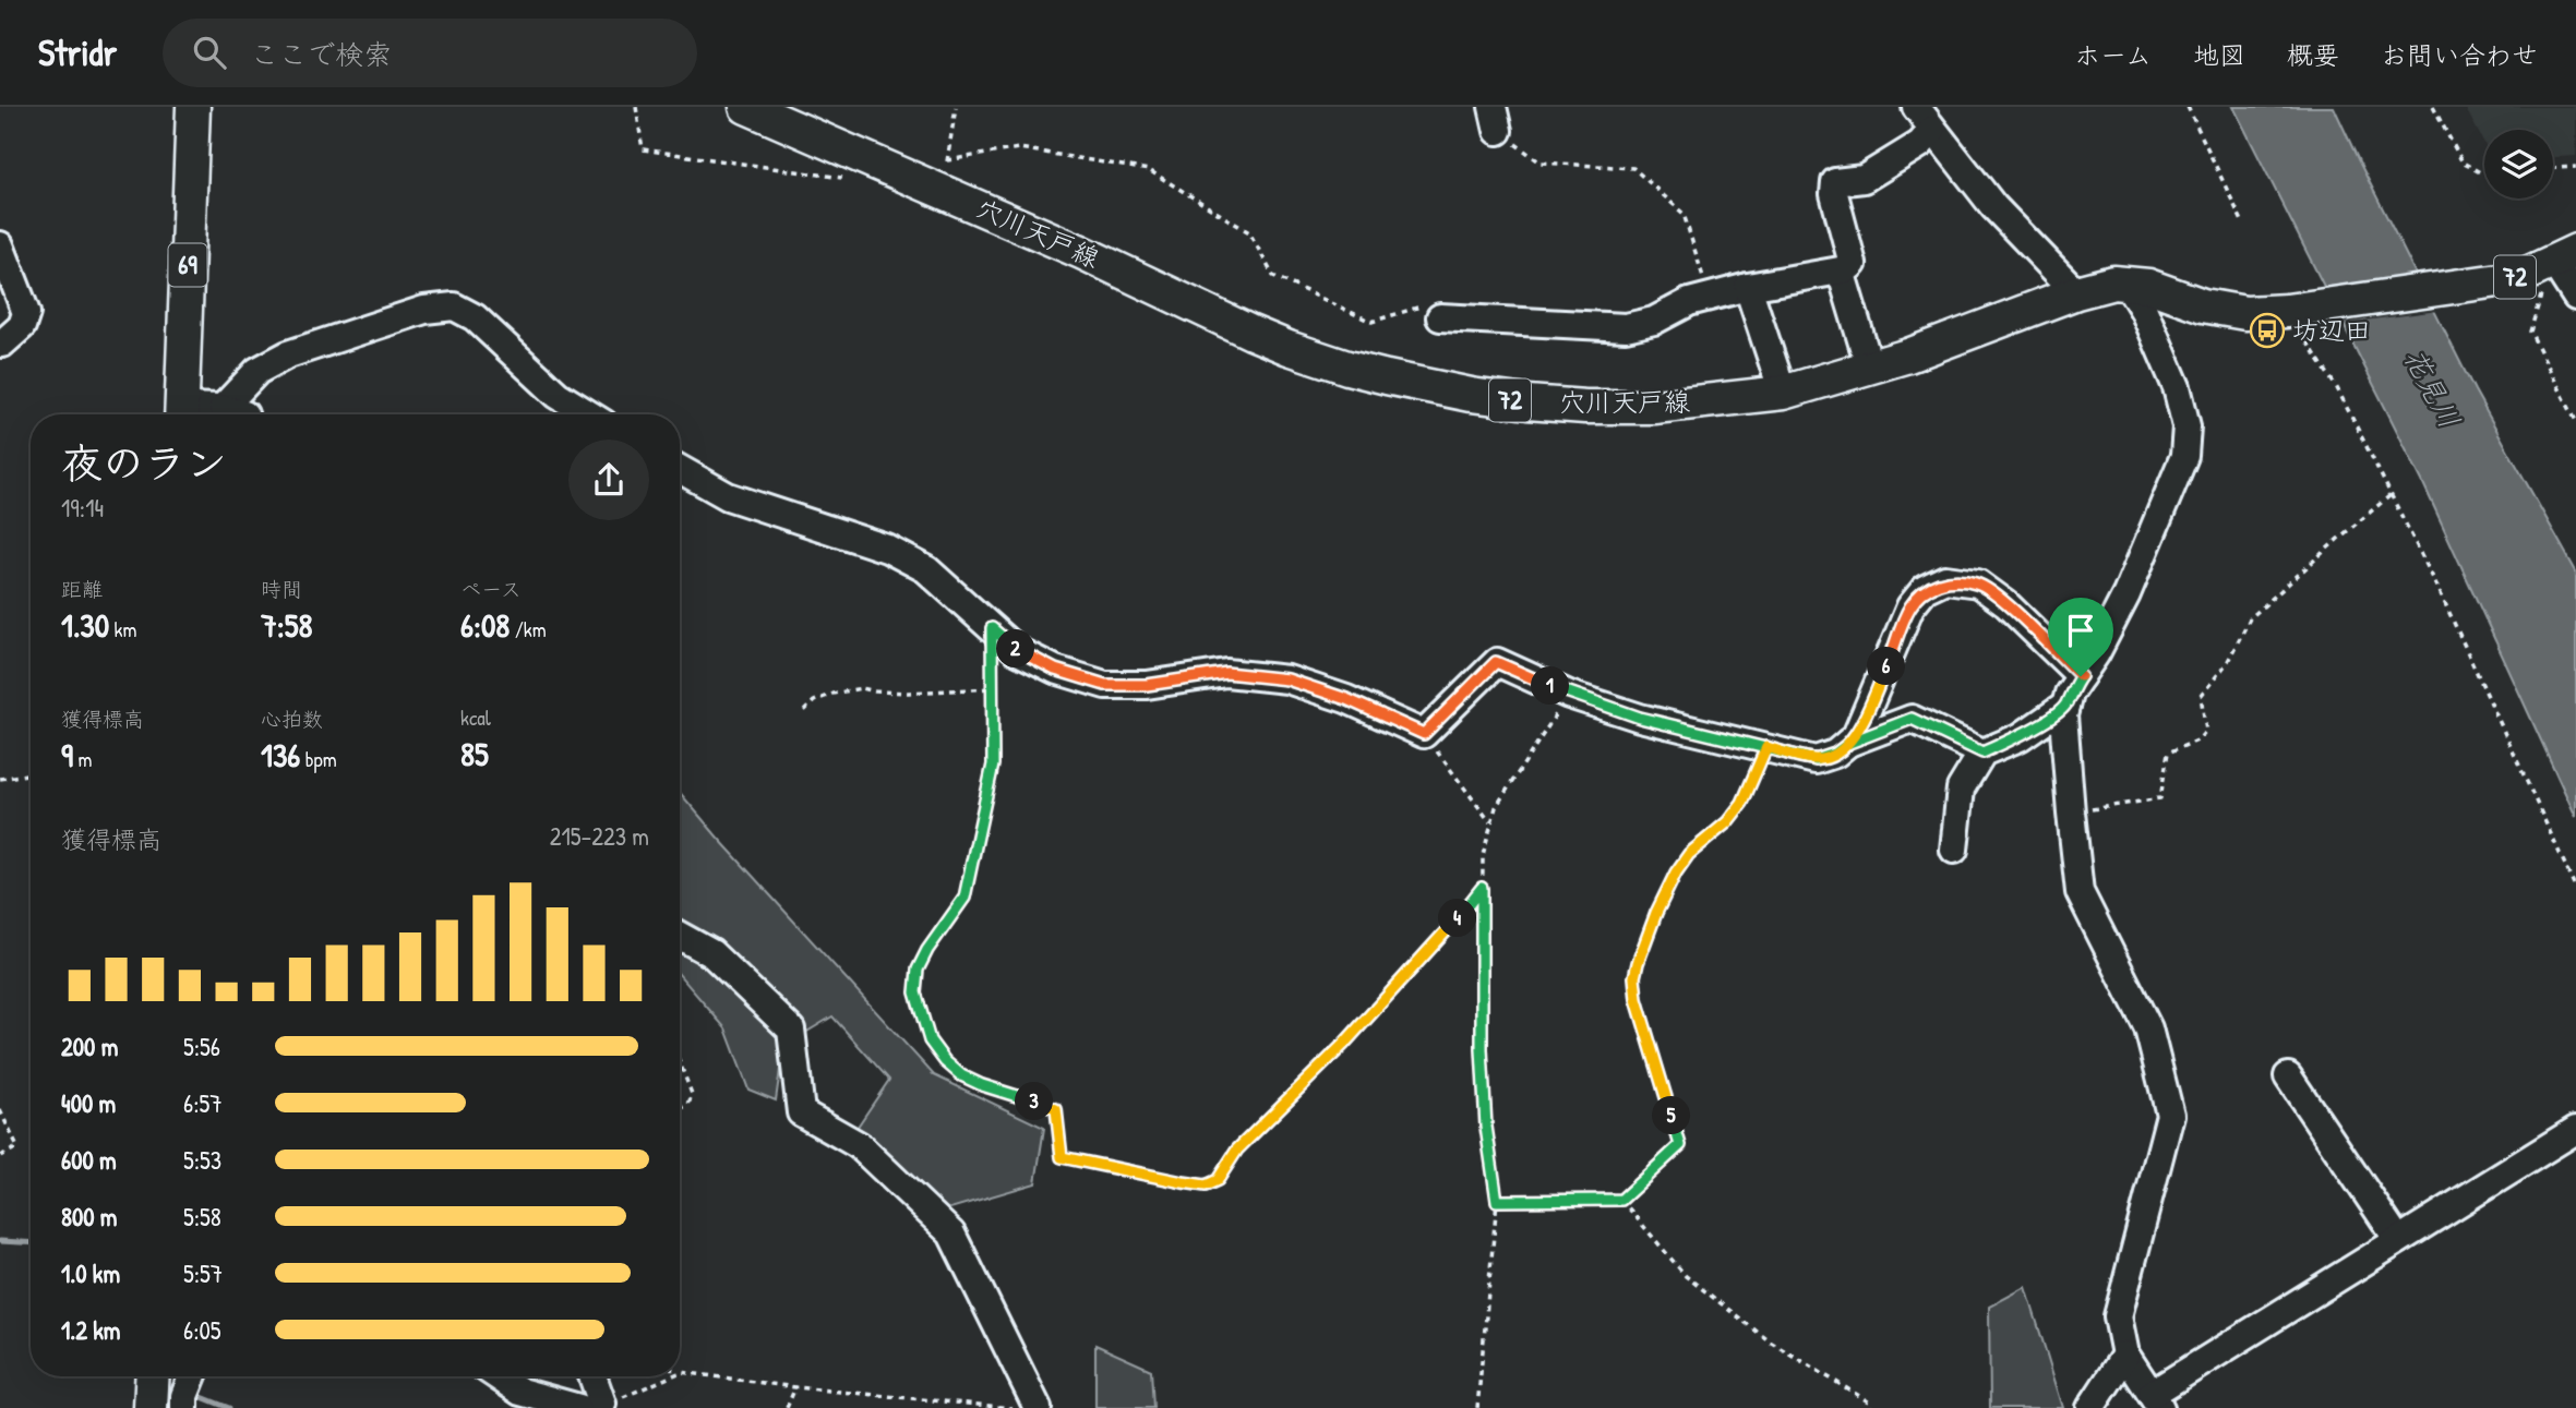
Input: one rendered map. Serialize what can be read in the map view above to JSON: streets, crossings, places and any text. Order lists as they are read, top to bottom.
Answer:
{
  "streets": {
    "main road": ["穴川天戸線", "69", "72"]
  },
  "crossings": [
    ["穴川天戸線", "72"]
  ],
  "water": ["花見川"],
  "places": {
    "bus stop": ["坊辺田"]
  },
  "page": {
    "header": "Stridr",
    "search": "ここで検索",
    "nav": [
      "ホーム",
      "地図",
      "概要",
      "お問い合わせ"
    ],
    "heading": ["夜のラン", "19:14"],
    "stats": [
      ["距離", "1.30 km"],
      ["時間", "7:58"],
      ["ペース", "6:08 /km"],
      ["獲得標高", "9 m"],
      ["心拍数", "136 bpm"],
      ["kcal", "85"]
    ],
    "pins": [
      "2",
      "6",
      "1",
      "4",
      "3",
      "5"
    ],
    "chart": ["獲得標高", "215–223 m"],
    "list": [
      {
        "name": "200 m",
        "note": "5:56"
      },
      {
        "name": "400 m",
        "note": "6:57"
      },
      {
        "name": "600 m",
        "note": "5:53"
      },
      {
        "name": "800 m",
        "note": "5:58"
      },
      {
        "name": "1.0 km",
        "note": "5:57"
      },
      {
        "name": "1.2 km",
        "note": "6:05"
      }
    ]
  }
}
